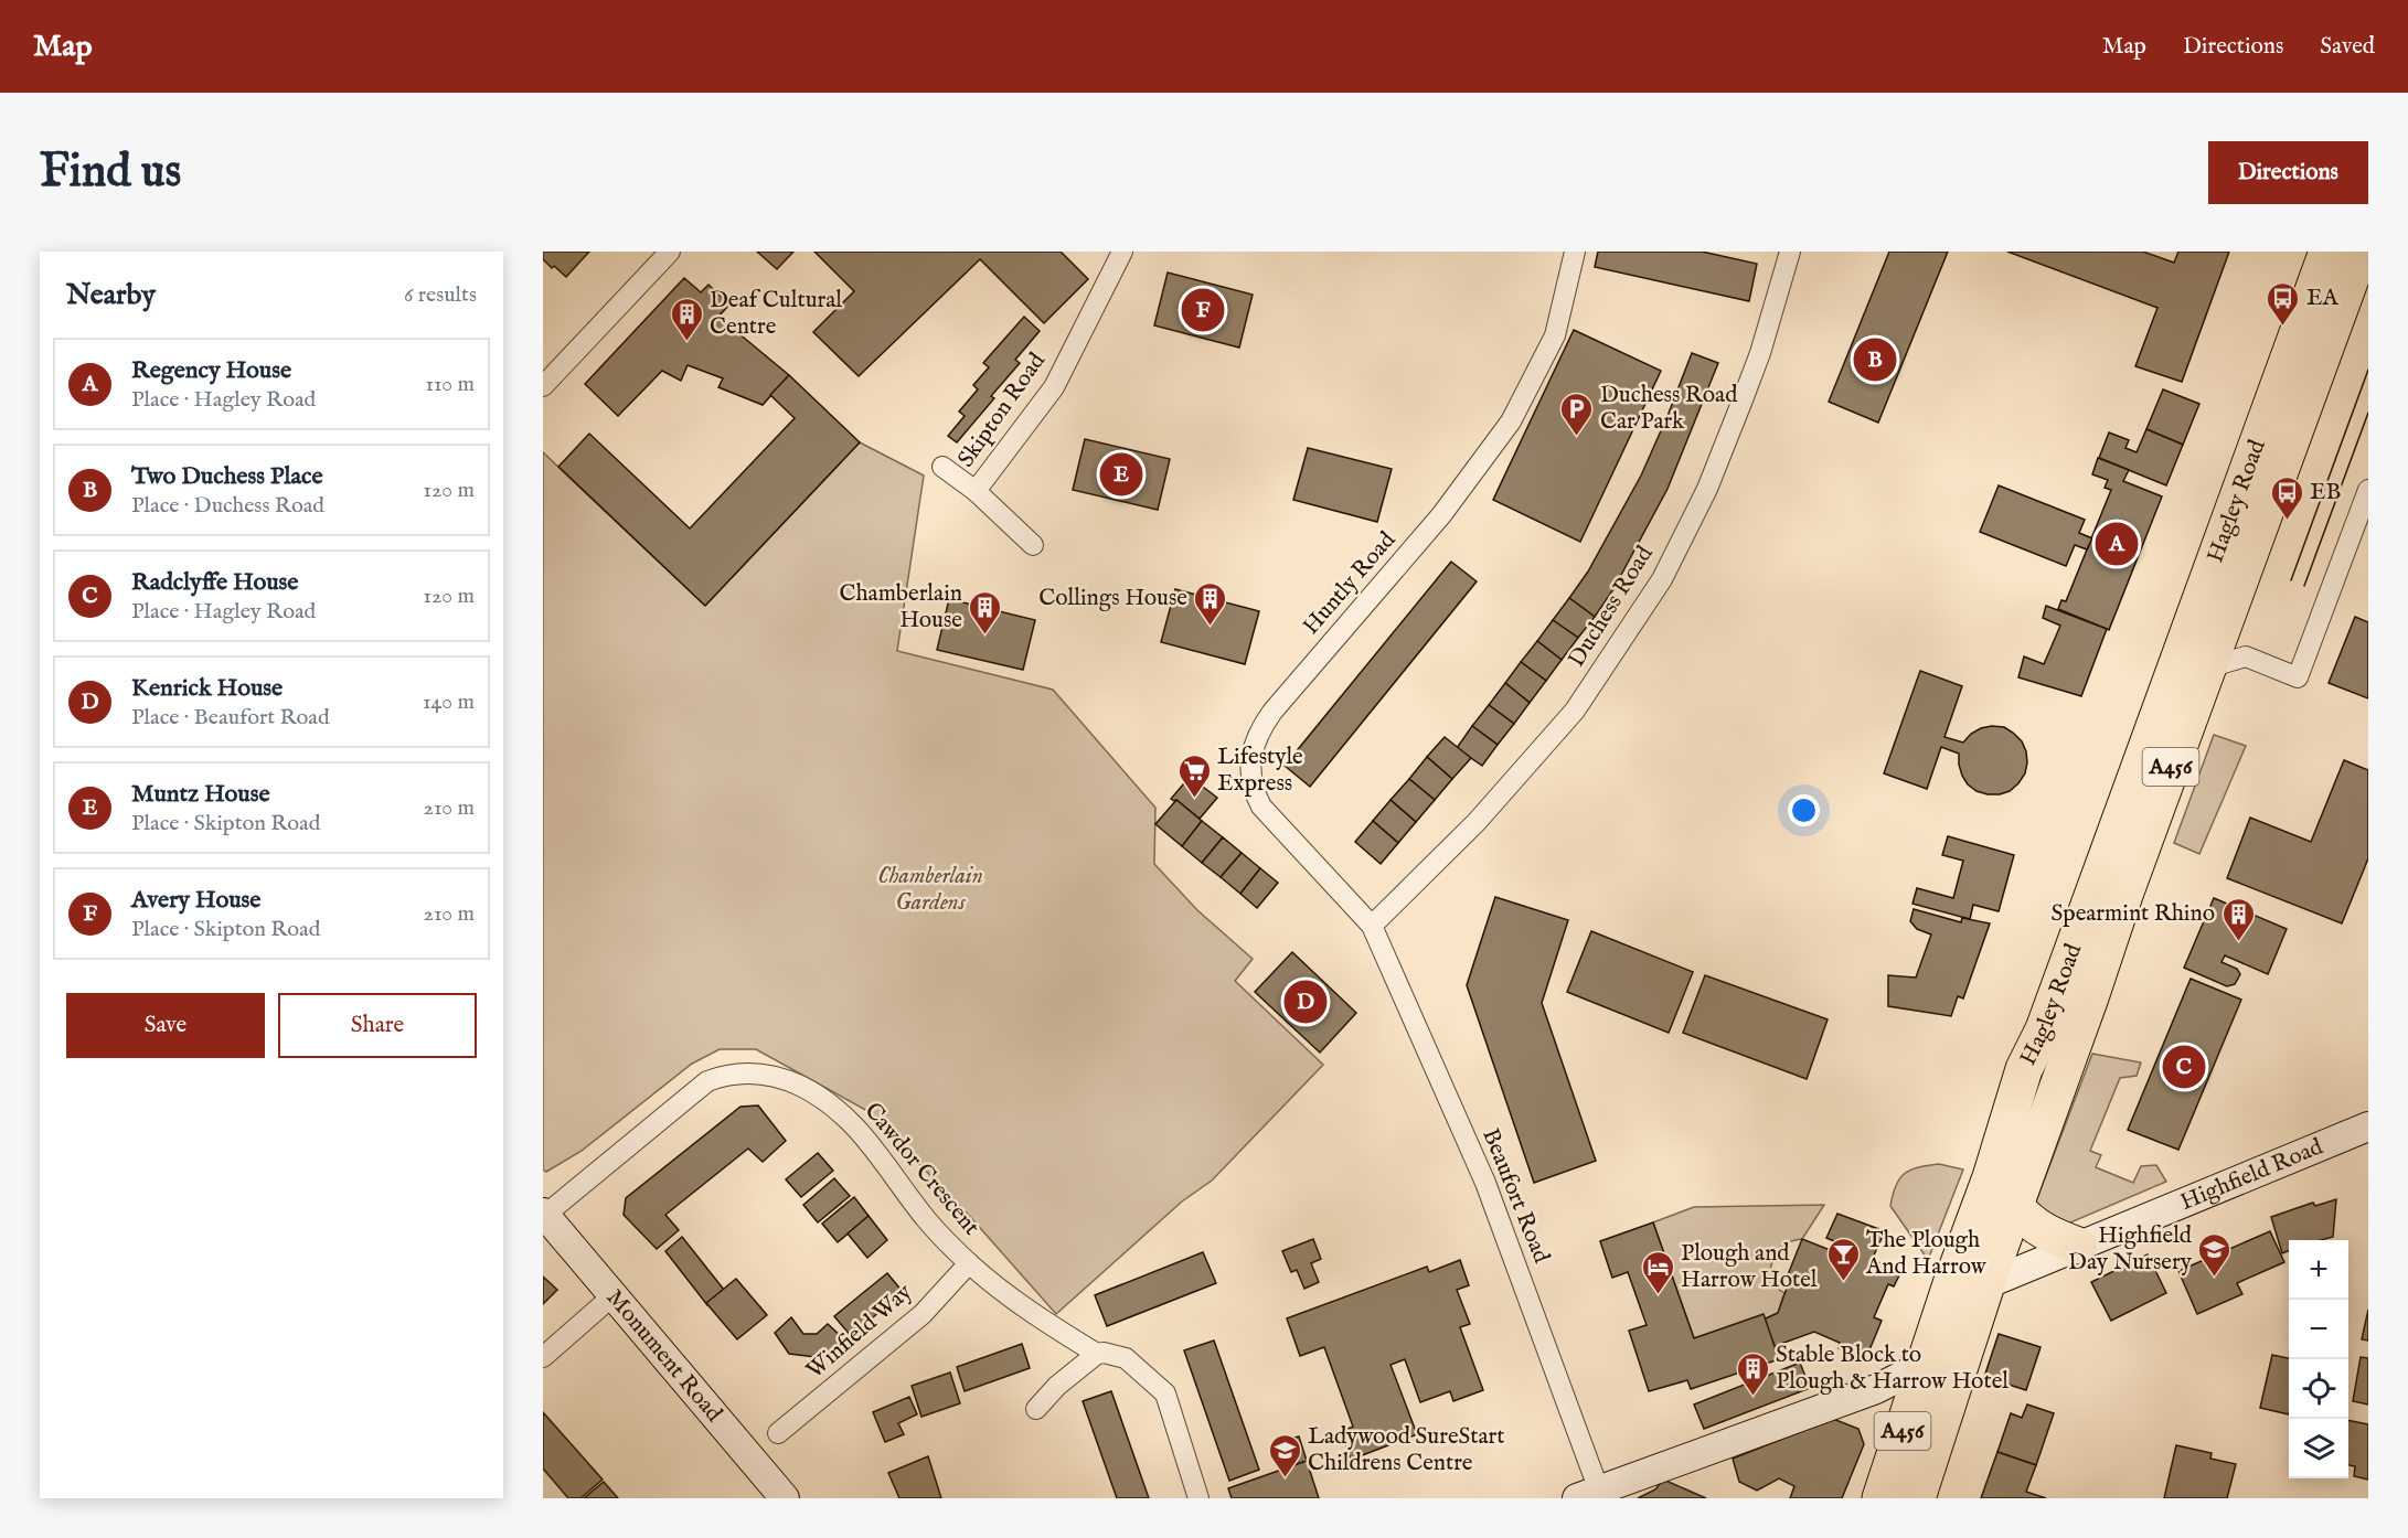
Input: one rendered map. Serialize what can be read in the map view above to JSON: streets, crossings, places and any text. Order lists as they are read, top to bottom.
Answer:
{
  "streets": {
    "highway": ["Hagley Road", "A456"],
    "main road": ["Highfield Road", "Monument Road"],
    "street": [
      "Skipton Road",
      "Huntly Road",
      "Duchess Road",
      "Cawdor Crescent",
      "Beaufort Road",
      "Winfield Way"
    ]
  },
  "crossings": [
    ["Hagley Road", "Highfield Road"],
    ["Huntly Road", "Duchess Road"],
    ["Huntly Road", "Beaufort Road"],
    ["Duchess Road", "Beaufort Road"],
    ["Cawdor Crescent", "Winfield Way"],
    ["Cawdor Crescent", "Monument Road"]
  ],
  "parks": ["Chamberlain Gardens"],
  "places": {
    "bus stop": ["EA", "EB"],
    "building": [
      "Deaf Cultural Centre",
      "Collings House",
      "Chamberlain House",
      "Spearmint Rhino",
      "Stable Block to Plough & Harrow Hotel"
    ],
    "parking": ["Duchess Road Car Park"],
    "supermarket": ["Lifestyle Express"],
    "school or university": ["Highfield Day Nursery", "Ladywood SureStart Childrens Centre"],
    "bar": ["The Plough And Harrow"],
    "hotel": ["Plough and Harrow Hotel"]
  },
  "page": {
    "header": "Map",
    "nav": ["Map", "Directions", "Saved"],
    "buttons": [
      "Directions",
      ["Save", "Share"]
    ],
    "title": "Find us",
    "heading": ["Nearby", "6 results"],
    "pins": [
      "F",
      "B",
      "E",
      "A",
      "D",
      "C"
    ],
    "list": [
      {
        "mark": "A",
        "name": "Regency House",
        "note": "Place · Hagley Road",
        "value": "110 m"
      },
      {
        "mark": "B",
        "name": "Two Duchess Place",
        "note": "Place · Duchess Road",
        "value": "120 m"
      },
      {
        "mark": "C",
        "name": "Radclyffe House",
        "note": "Place · Hagley Road",
        "value": "120 m"
      },
      {
        "mark": "D",
        "name": "Kenrick House",
        "note": "Place · Beaufort Road",
        "value": "140 m"
      },
      {
        "mark": "E",
        "name": "Muntz House",
        "note": "Place · Skipton Road",
        "value": "210 m"
      },
      {
        "mark": "F",
        "name": "Avery House",
        "note": "Place · Skipton Road",
        "value": "210 m"
      }
    ],
    "map_buttons": ["+", "−"]
  }
}
